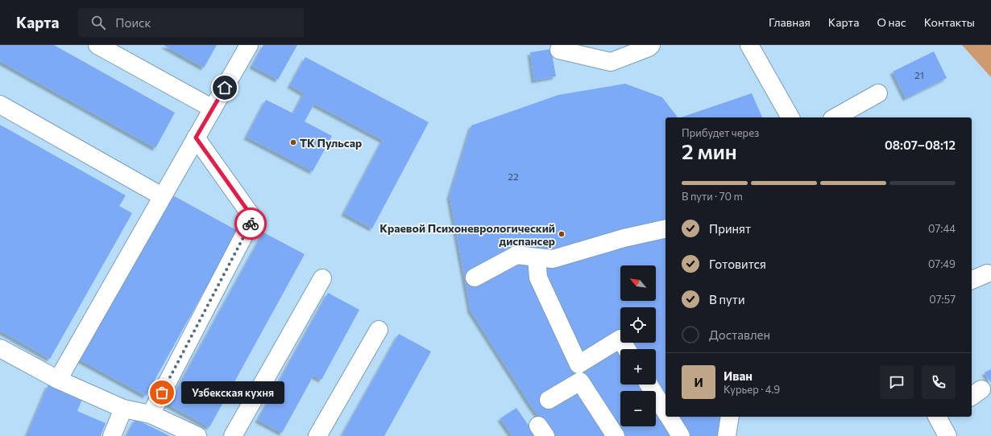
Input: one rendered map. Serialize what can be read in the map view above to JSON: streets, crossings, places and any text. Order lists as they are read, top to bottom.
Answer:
{
  "places": ["ТК Пульсар", "Краевой Психоневрологический диспансер", "Узбекская кухня"],
  "house_numbers": ["21", "22"],
  "north": "top left",
  "page": {
    "header": "Карта",
    "search": "Поиск",
    "nav": [
      "Главная",
      "Карта",
      "О нас",
      "Контакты"
    ],
    "heading": ["2 мин", "Прибудет через", "08:07–08:12"],
    "panel": ["Иван", "Курьер · 4.9"],
    "bar": "В пути · 70 m",
    "list": [
      ["Принят", "07:44"],
      ["Готовится", "07:49"],
      ["В пути", "07:57"],
      "Доставлен"
    ],
    "map_buttons": ["+", "−"],
    "round": "И",
    "bubble": "Узбекская кухня"
  }
}
